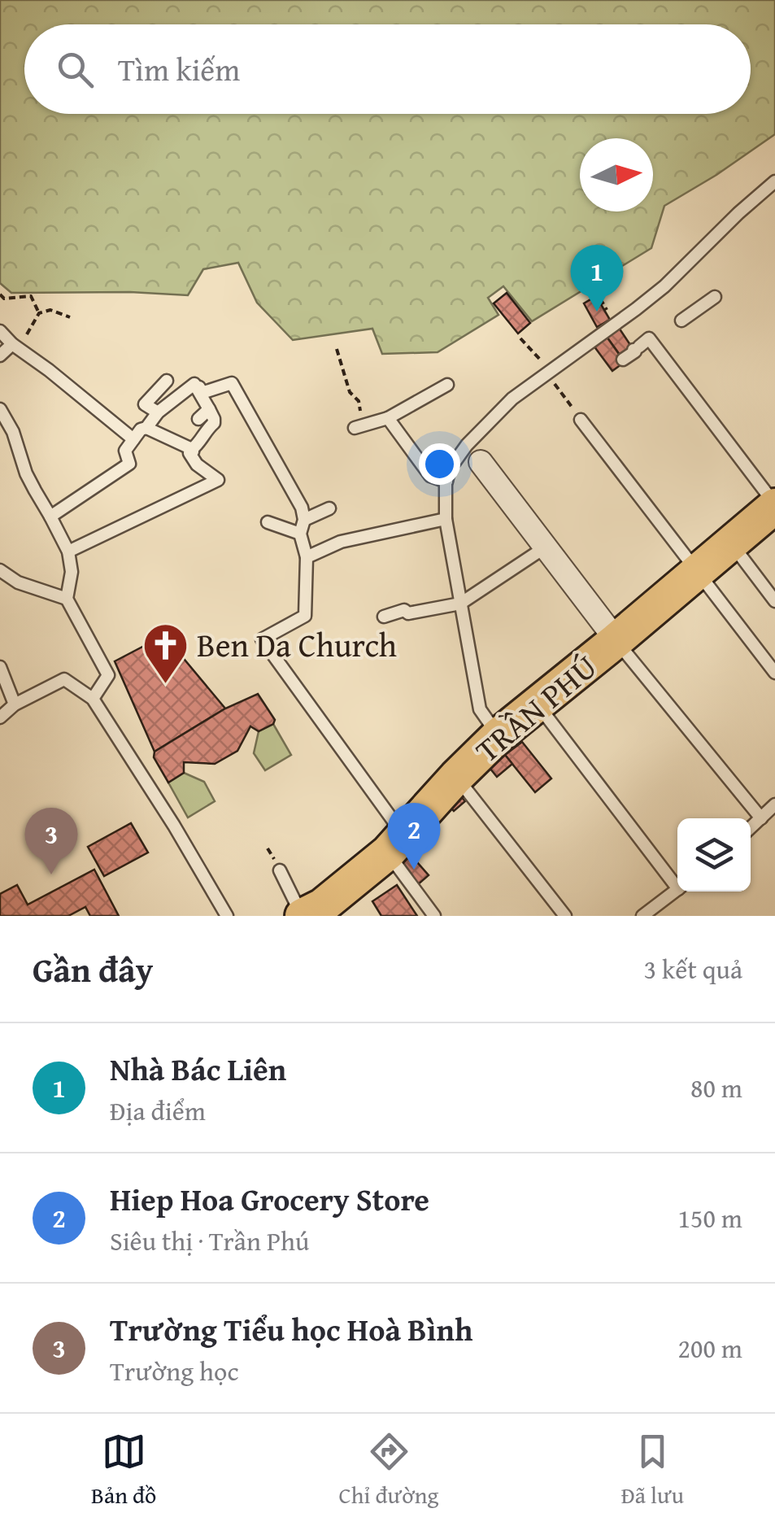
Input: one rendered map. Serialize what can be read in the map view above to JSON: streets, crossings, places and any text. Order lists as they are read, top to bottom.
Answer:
{
  "streets": {
    "main road": ["TRẦN PHÚ"]
  },
  "places": {
    "church": ["Ben Da Church"]
  },
  "north": "right",
  "page": {
    "search": "Tìm kiếm",
    "pins": ["1", "2", "3"],
    "heading": ["Gần đây", "3 kết quả"],
    "list": [
      {
        "mark": "1",
        "name": "Nhà Bác Liên",
        "note": "Địa điểm",
        "value": "80 m"
      },
      {
        "mark": "2",
        "name": "Hiep Hoa Grocery Store",
        "note": "Siêu thị · Trần Phú",
        "value": "150 m"
      },
      {
        "mark": "3",
        "name": "Trường Tiểu học Hoà Bình",
        "note": "Trường học",
        "value": "200 m"
      }
    ],
    "nav": ["Bản đồ", "Chỉ đường", "Đã lưu"]
  }
}
